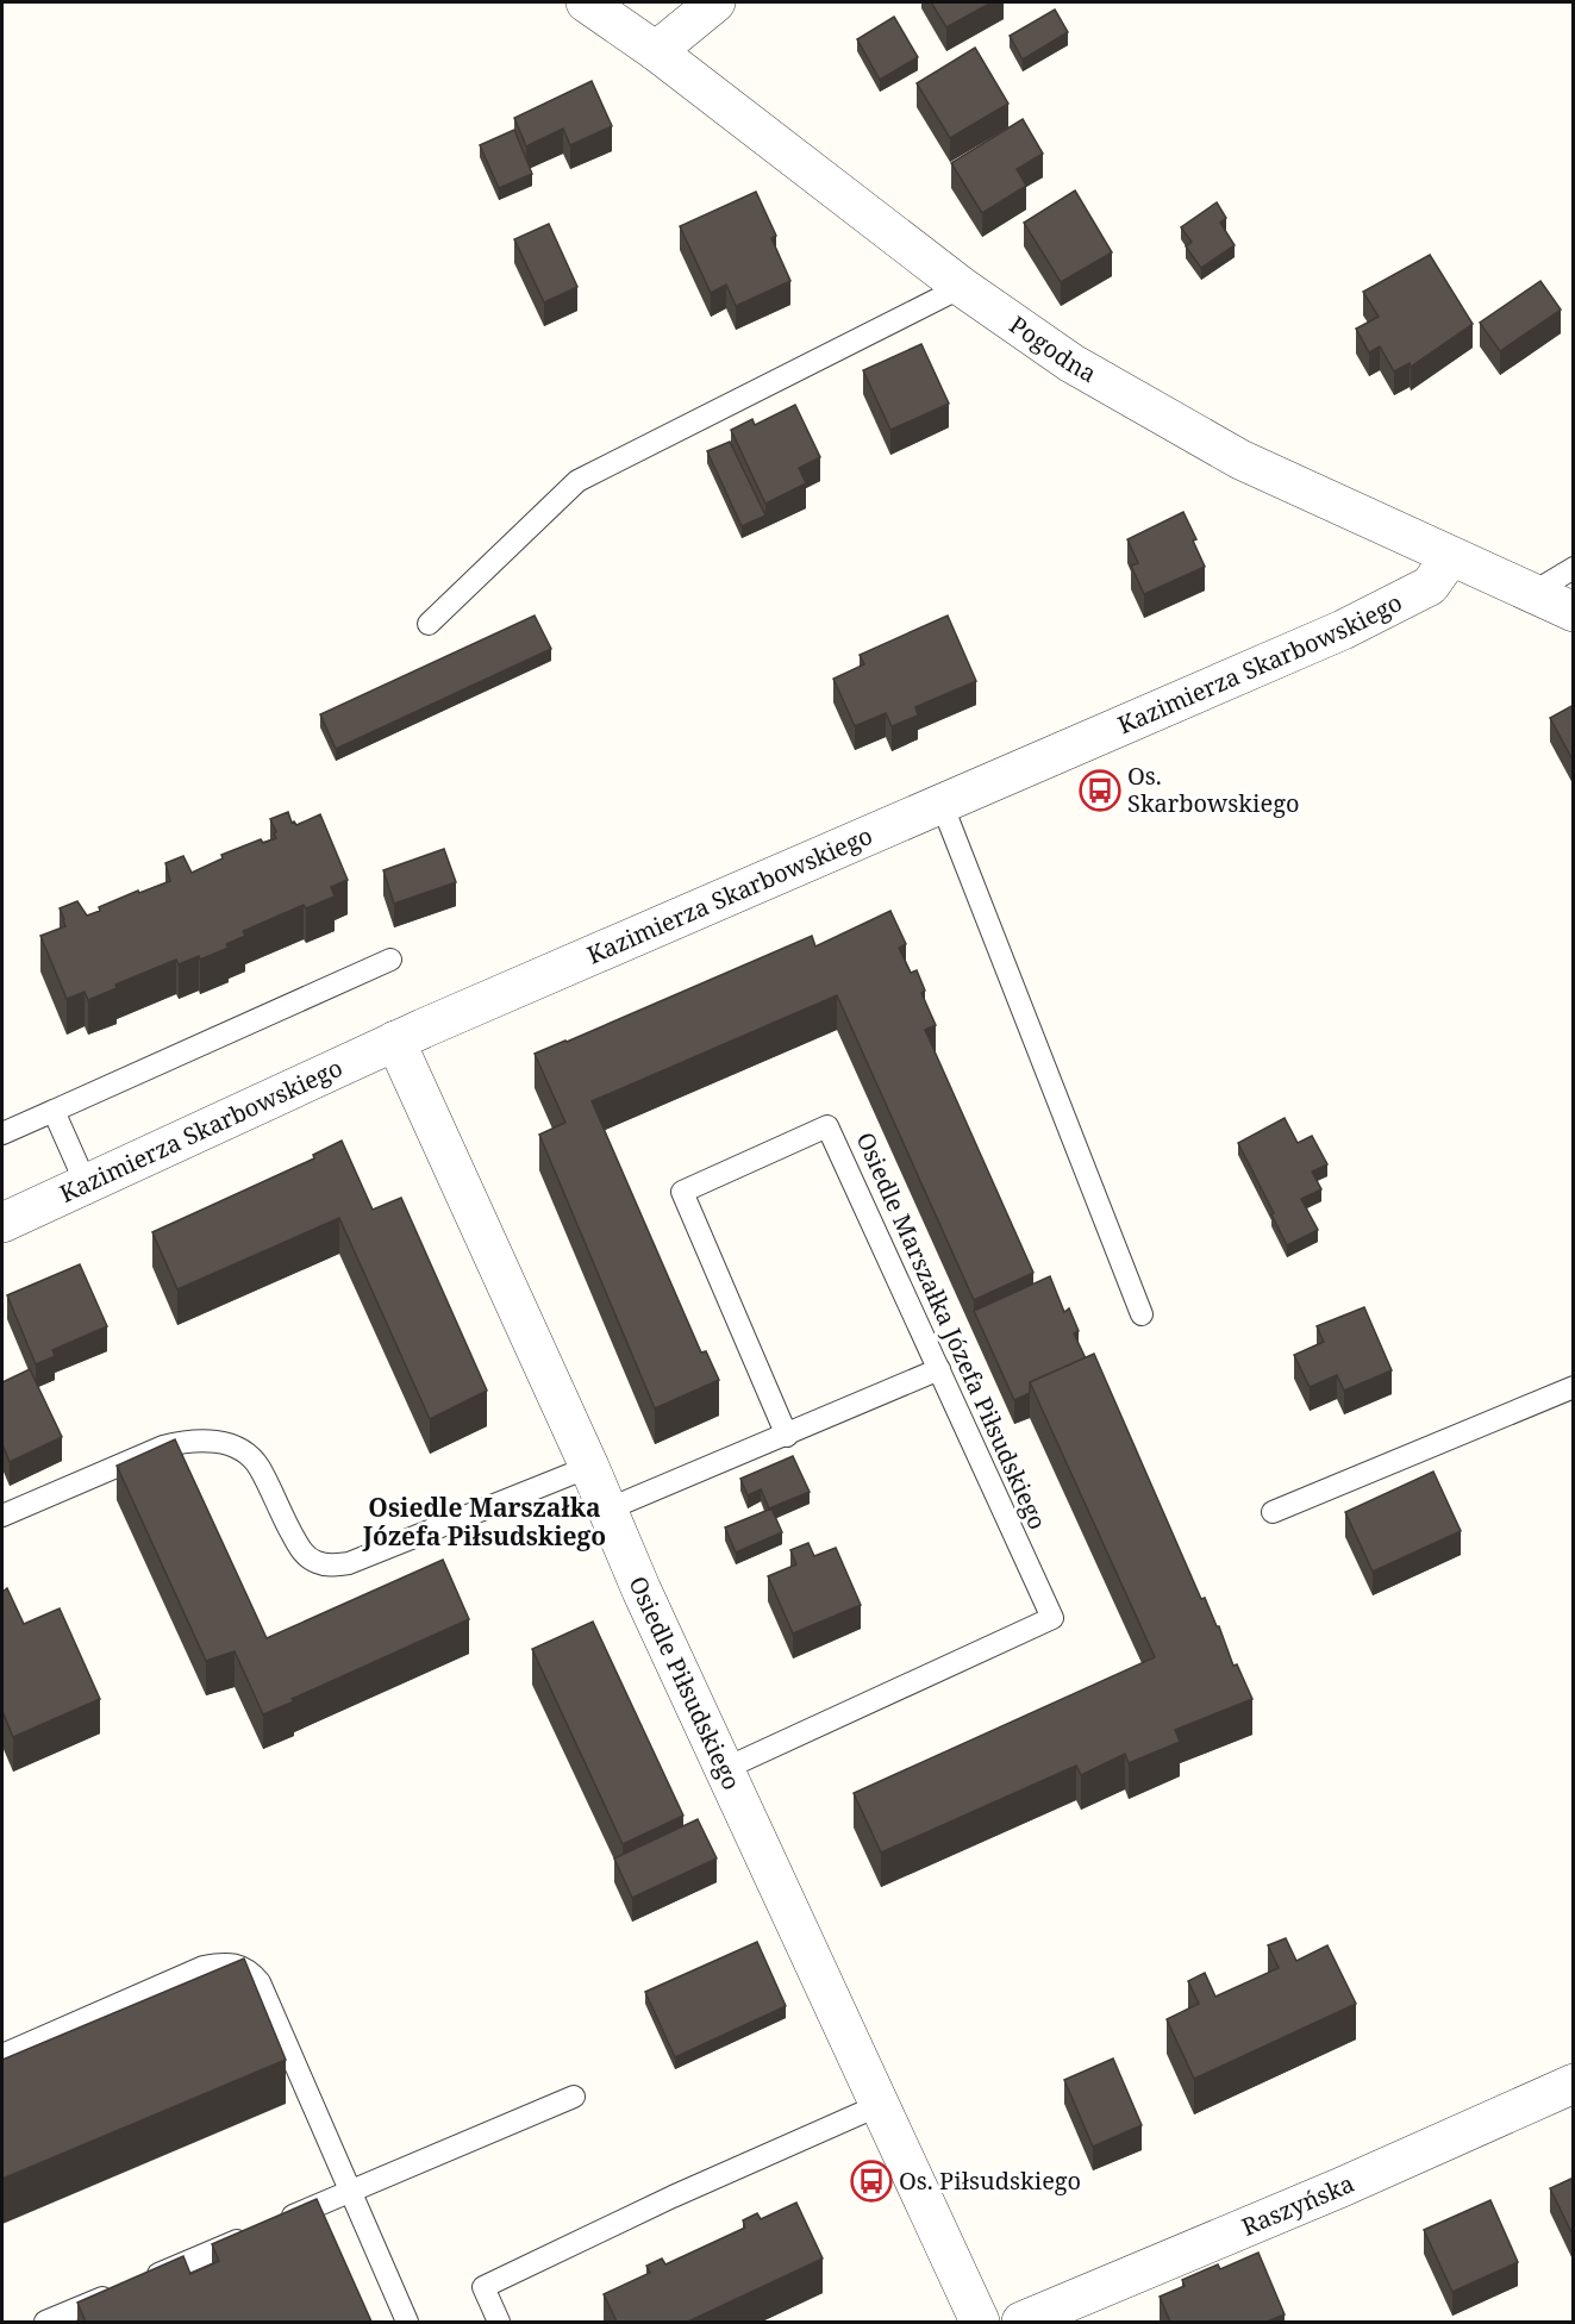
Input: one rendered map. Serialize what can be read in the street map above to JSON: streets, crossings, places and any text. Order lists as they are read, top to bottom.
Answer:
{
  "streets": {
    "street": [
      "Pogodna",
      "Kazimierza Skarbowskiego",
      "Osiedle Piłsudskiego",
      "Raszyńska"
    ],
    "lane": ["Osiedle Marszałka Józefa Piłsudskiego"]
  },
  "crossings": [
    ["Pogodna", "Kazimierza Skarbowskiego"],
    ["Kazimierza Skarbowskiego", "Osiedle Piłsudskiego"],
    ["Osiedle Marszałka Józefa Piłsudskiego", "Osiedle Piłsudskiego"]
  ],
  "districts": ["Osiedle Marszałka Józefa Piłsudskiego"],
  "places": {
    "bus stop": ["Os. Skarbowskiego", "Os. Piłsudskiego"]
  }
}
